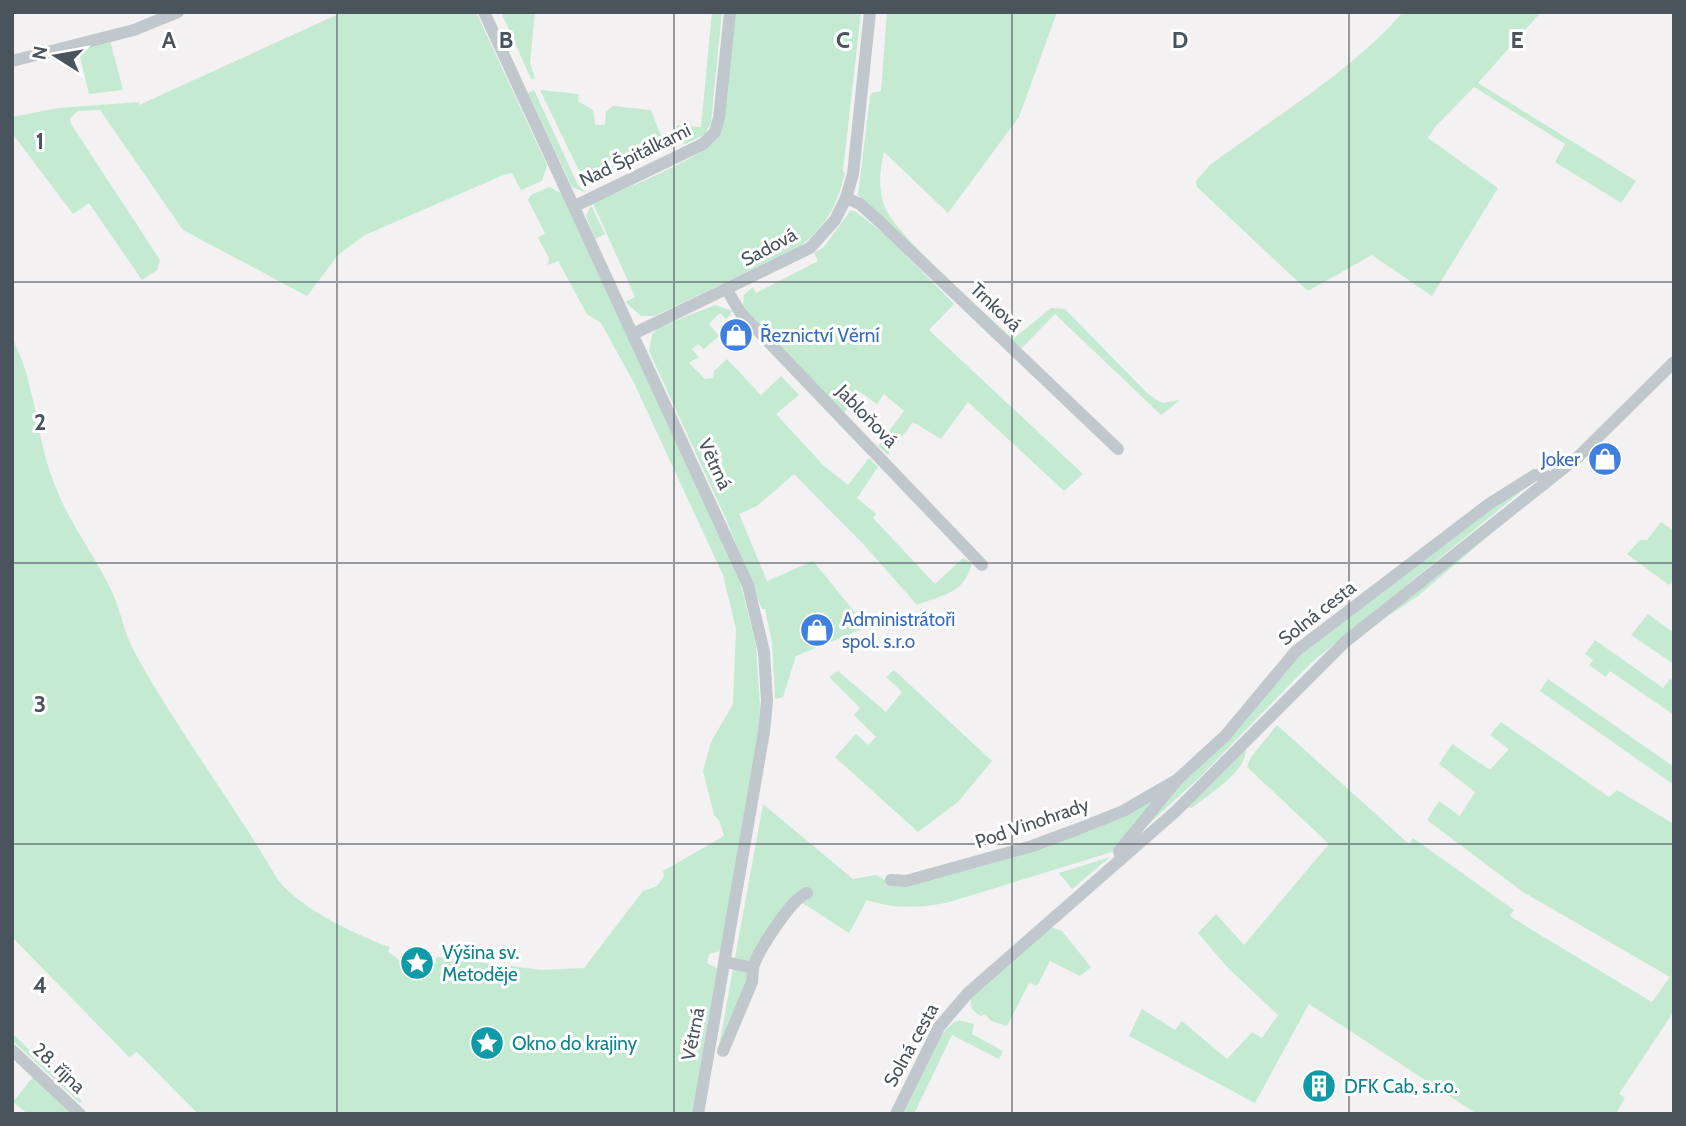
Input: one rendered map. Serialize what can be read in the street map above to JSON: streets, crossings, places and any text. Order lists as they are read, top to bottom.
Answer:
{
  "streets": {
    "street": [
      "Nad Špitálkami",
      "Sadová",
      "Trnková",
      "Jabloňová",
      "Větrná",
      "Solná cesta",
      "Pod Vinohrady",
      "28. října"
    ]
  },
  "crossings": [
    ["Nad Špitálkami", "Větrná"],
    ["Sadová", "Trnková"],
    ["Sadová", "Jabloňová"],
    ["Sadová", "Větrná"],
    ["Solná cesta", "Pod Vinohrady"]
  ],
  "places": {
    "shop": ["Řeznictví Věrní", "Joker", "Administrátoři spol. s.r.o"],
    "place": ["Výšina sv. Metoděje", "Okno do krajiny"],
    "building": ["DFK Cab, s.r.o."]
  },
  "north": "left",
  "grid": {
    "columns": [
      "A",
      "B",
      "C",
      "D",
      "E"
    ],
    "rows": [
      "1",
      "2",
      "3",
      "4"
    ]
  }
}
